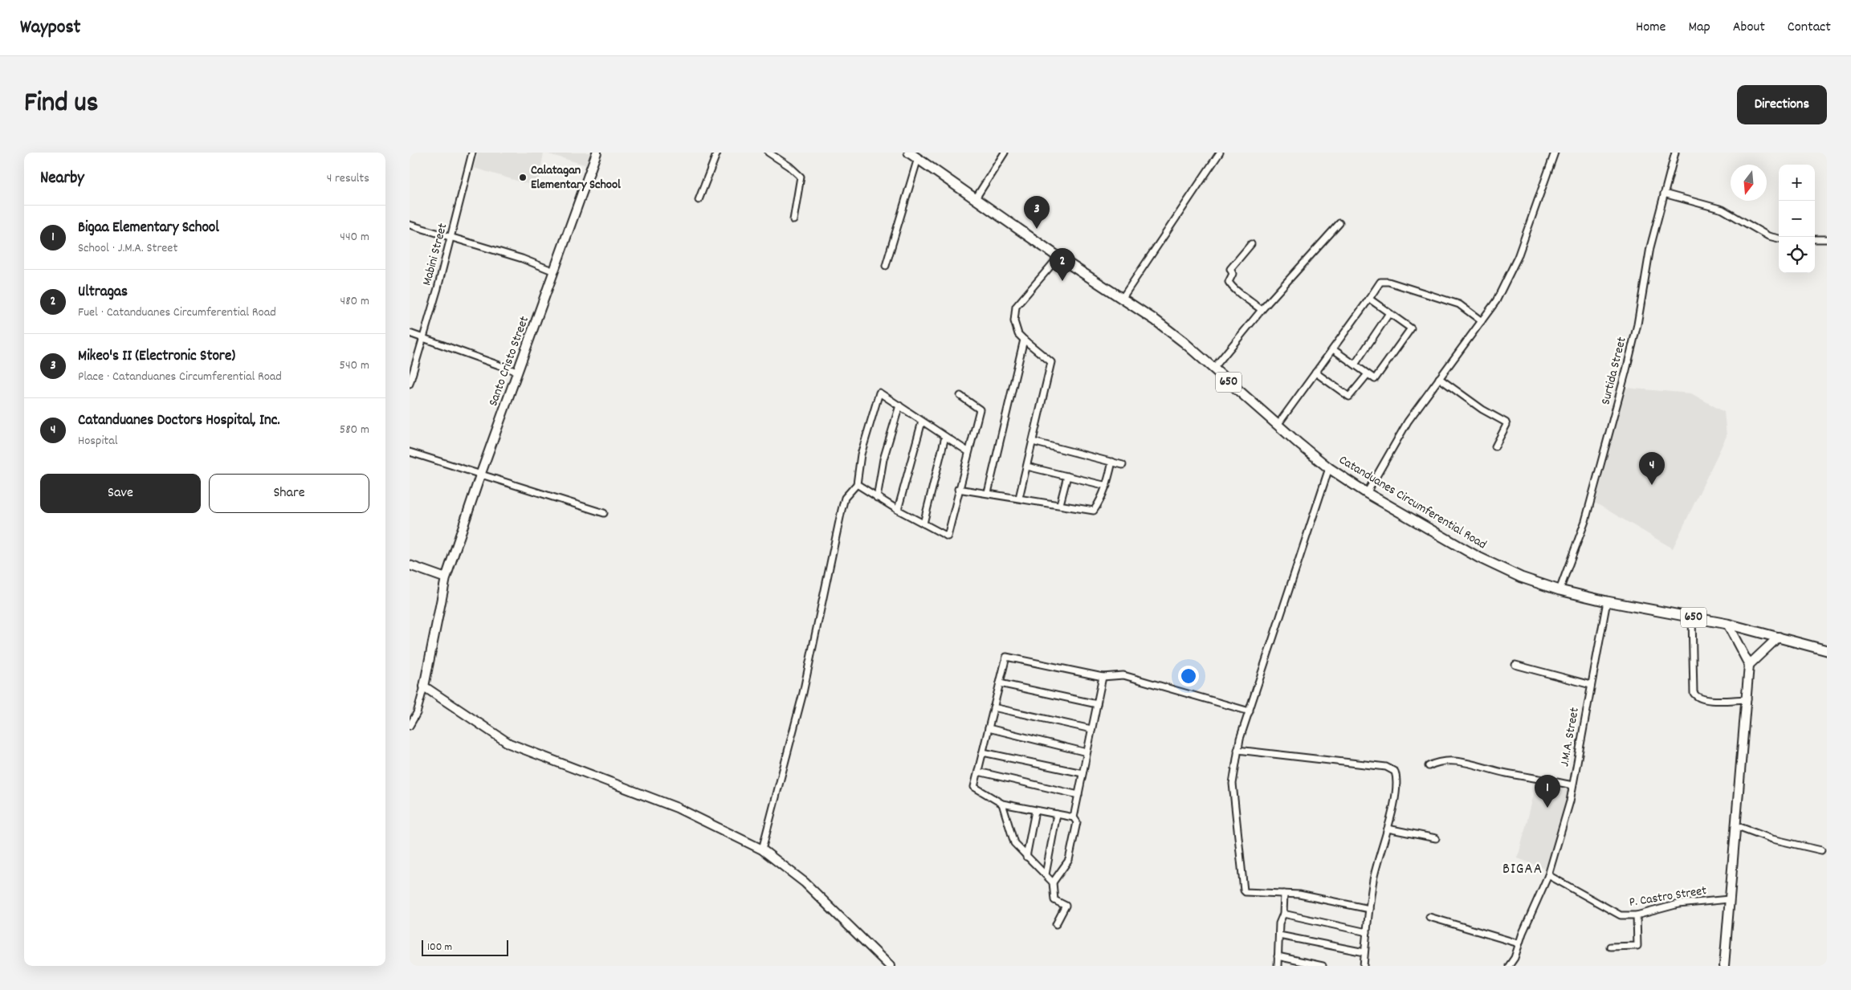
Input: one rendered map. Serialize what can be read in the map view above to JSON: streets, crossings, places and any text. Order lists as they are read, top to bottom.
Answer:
{
  "streets": {
    "main road": ["650", "Catanduanes Circumferential Road"],
    "street": [
      "Mabini Street",
      "Santo Cristo Street",
      "Surtida Street",
      "J.M.A. Street",
      "P. Castro Street"
    ]
  },
  "crossings": [
    ["Surtida Street", "Catanduanes Circumferential Road"],
    ["Catanduanes Circumferential Road", "J.M.A. Street"],
    ["J.M.A. Street", "P. Castro Street"]
  ],
  "districts": ["BIGAA"],
  "places": ["Calatagan Elementary School"],
  "scale_bar": "100 m",
  "north": "bottom",
  "page": {
    "header": "Waypost",
    "nav": [
      "Home",
      "Map",
      "About",
      "Contact"
    ],
    "title": "Find us",
    "buttons": [
      "Directions",
      ["Save", "Share"]
    ],
    "heading": ["Nearby", "4 results"],
    "map_buttons": ["+", "−"],
    "pins": [
      "3",
      "2",
      "4",
      "1"
    ],
    "list": [
      {
        "mark": "1",
        "name": "Bigaa Elementary School",
        "note": "School · J.M.A. Street",
        "value": "440 m"
      },
      {
        "mark": "2",
        "name": "Ultragas",
        "note": "Fuel · Catanduanes Circumferential Road",
        "value": "480 m"
      },
      {
        "mark": "3",
        "name": "Mikeo's II (Electronic Store)",
        "note": "Place · Catanduanes Circumferential Road",
        "value": "540 m"
      },
      {
        "mark": "4",
        "name": "Catanduanes Doctors Hospital, Inc.",
        "note": "Hospital",
        "value": "580 m"
      }
    ],
    "scale": "100 m"
  }
}
